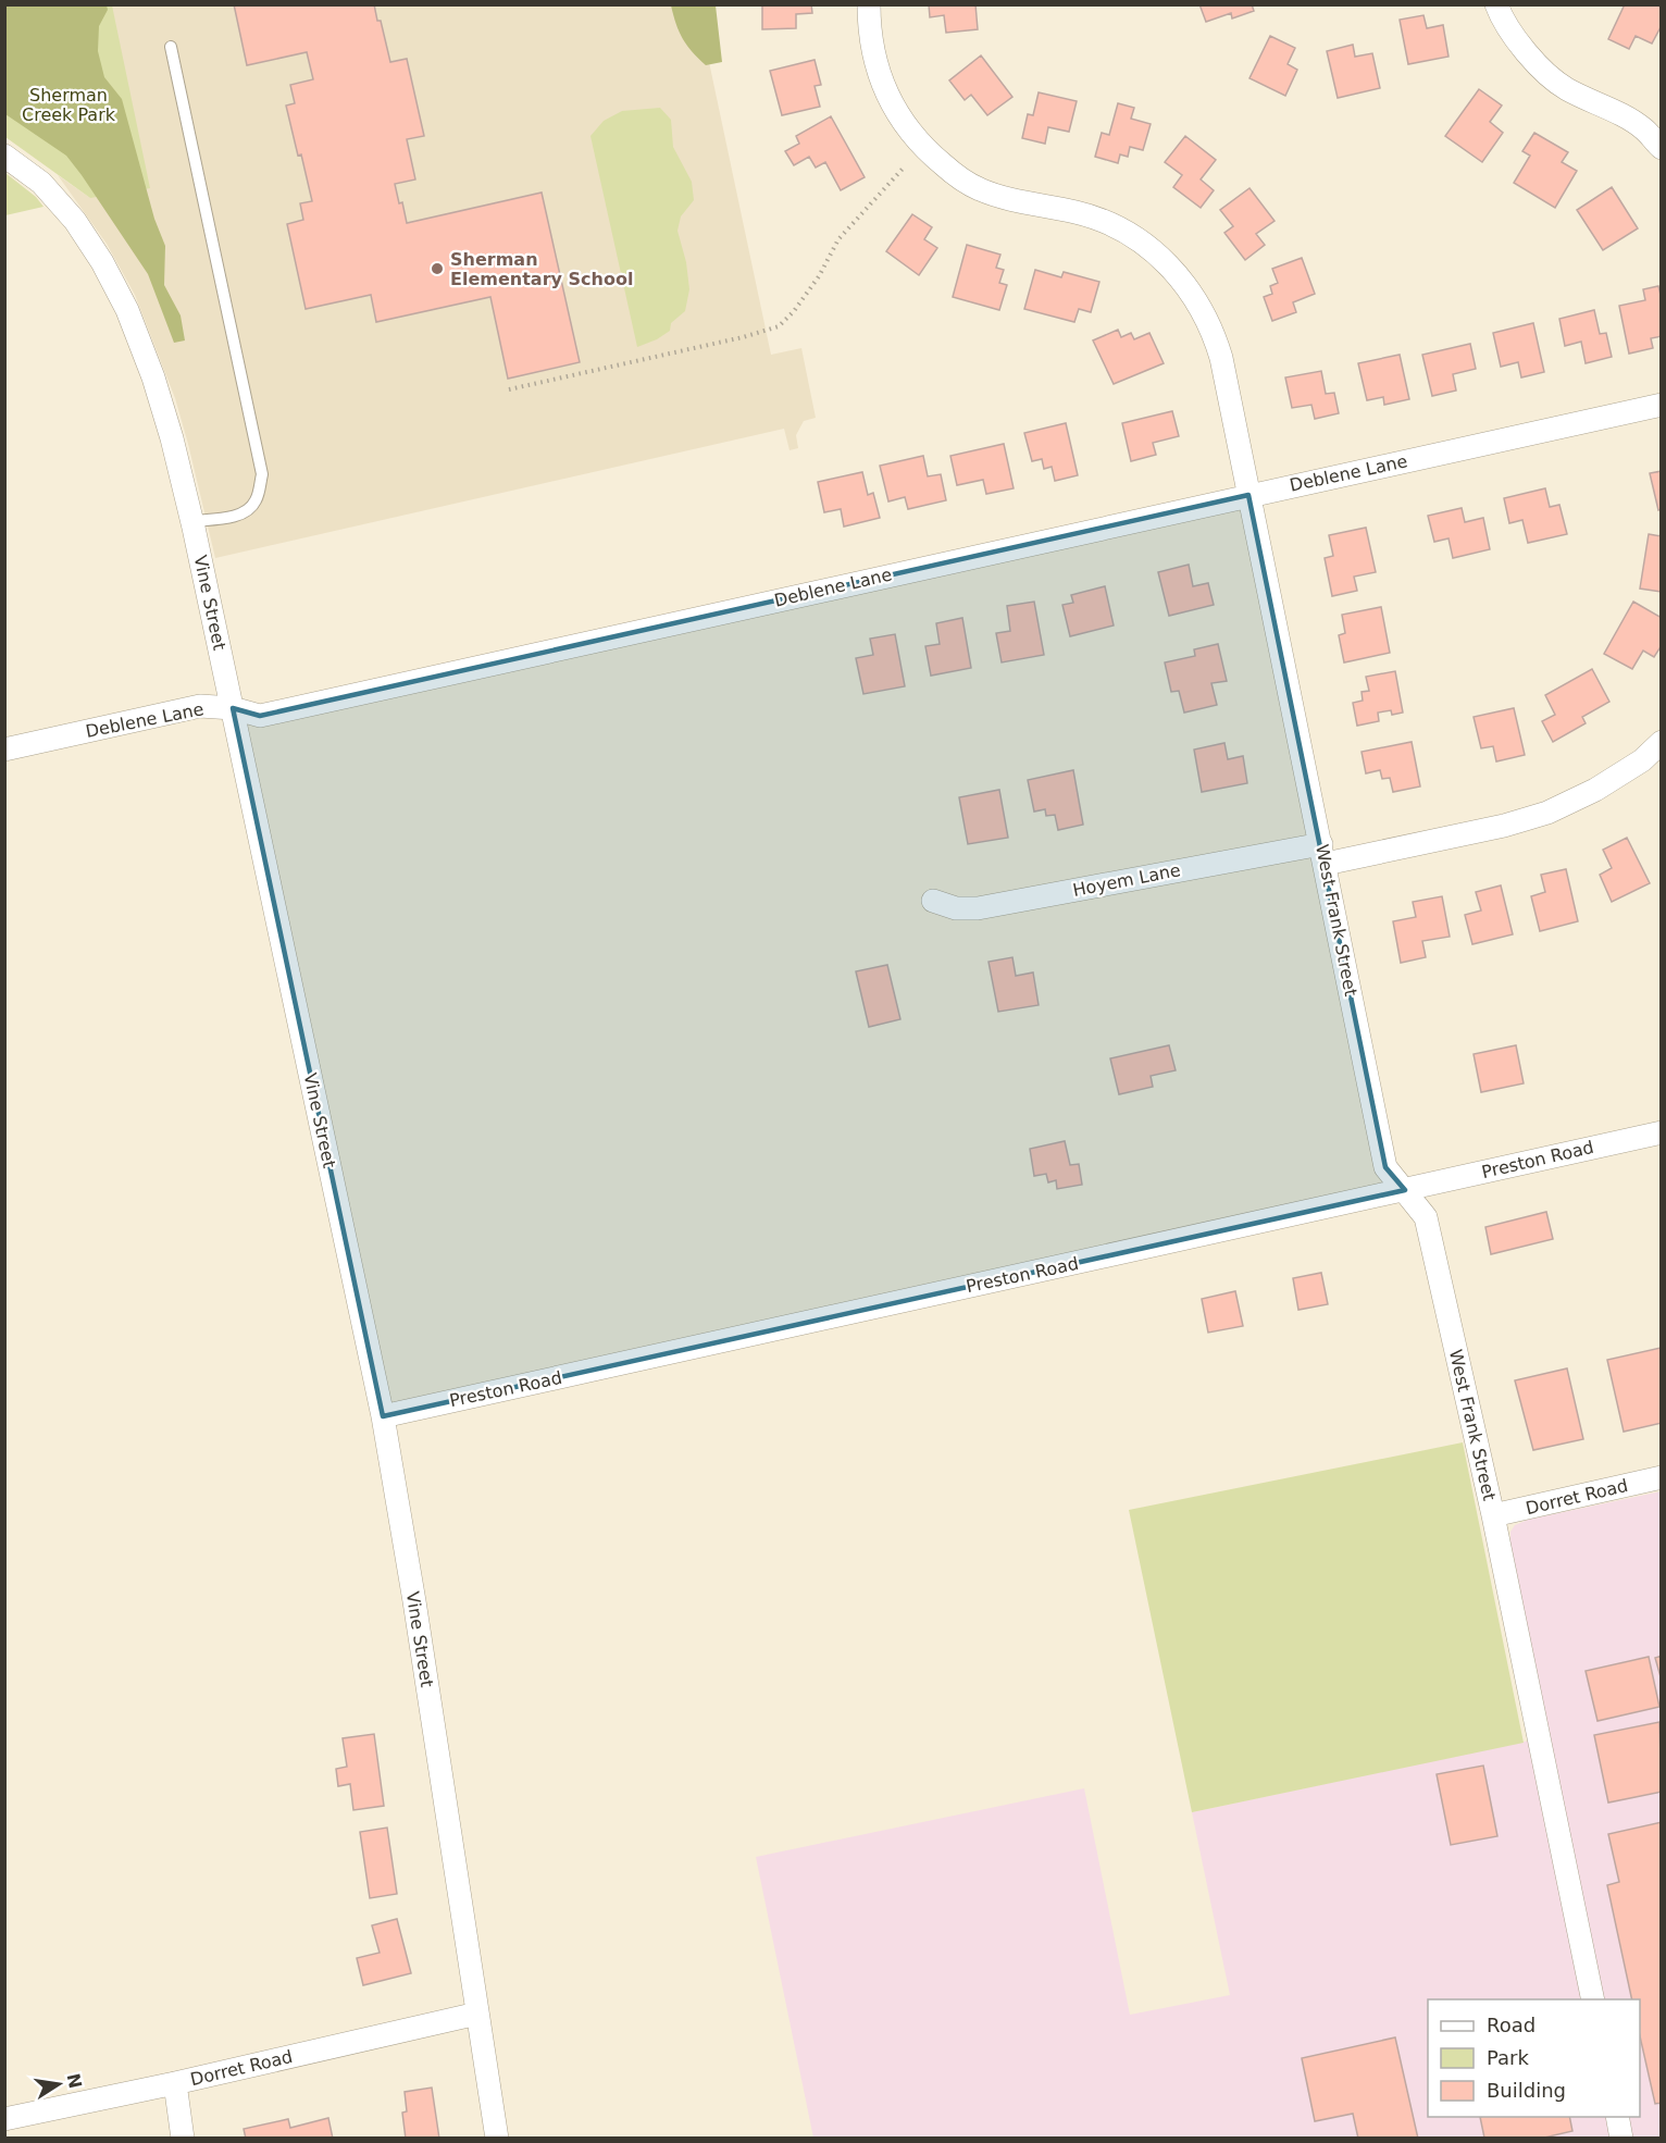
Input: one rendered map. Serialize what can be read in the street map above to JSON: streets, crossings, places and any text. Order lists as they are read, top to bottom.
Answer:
{
  "streets": {
    "street": [
      "Deblene Lane",
      "Vine Street",
      "Hoyem Lane",
      "West Frank Street",
      "Preston Road",
      "Dorret Road"
    ]
  },
  "crossings": [
    ["Deblene Lane", "Vine Street"],
    ["Deblene Lane", "West Frank Street"],
    ["Vine Street", "Preston Road"],
    ["Vine Street", "Dorret Road"],
    ["Hoyem Lane", "West Frank Street"],
    ["West Frank Street", "Preston Road"],
    ["West Frank Street", "Dorret Road"]
  ],
  "parks": ["Sherman Creek Park"],
  "places": ["Sherman Elementary School"],
  "legend": ["Road", "Park", "Building"],
  "north": "right"
}
